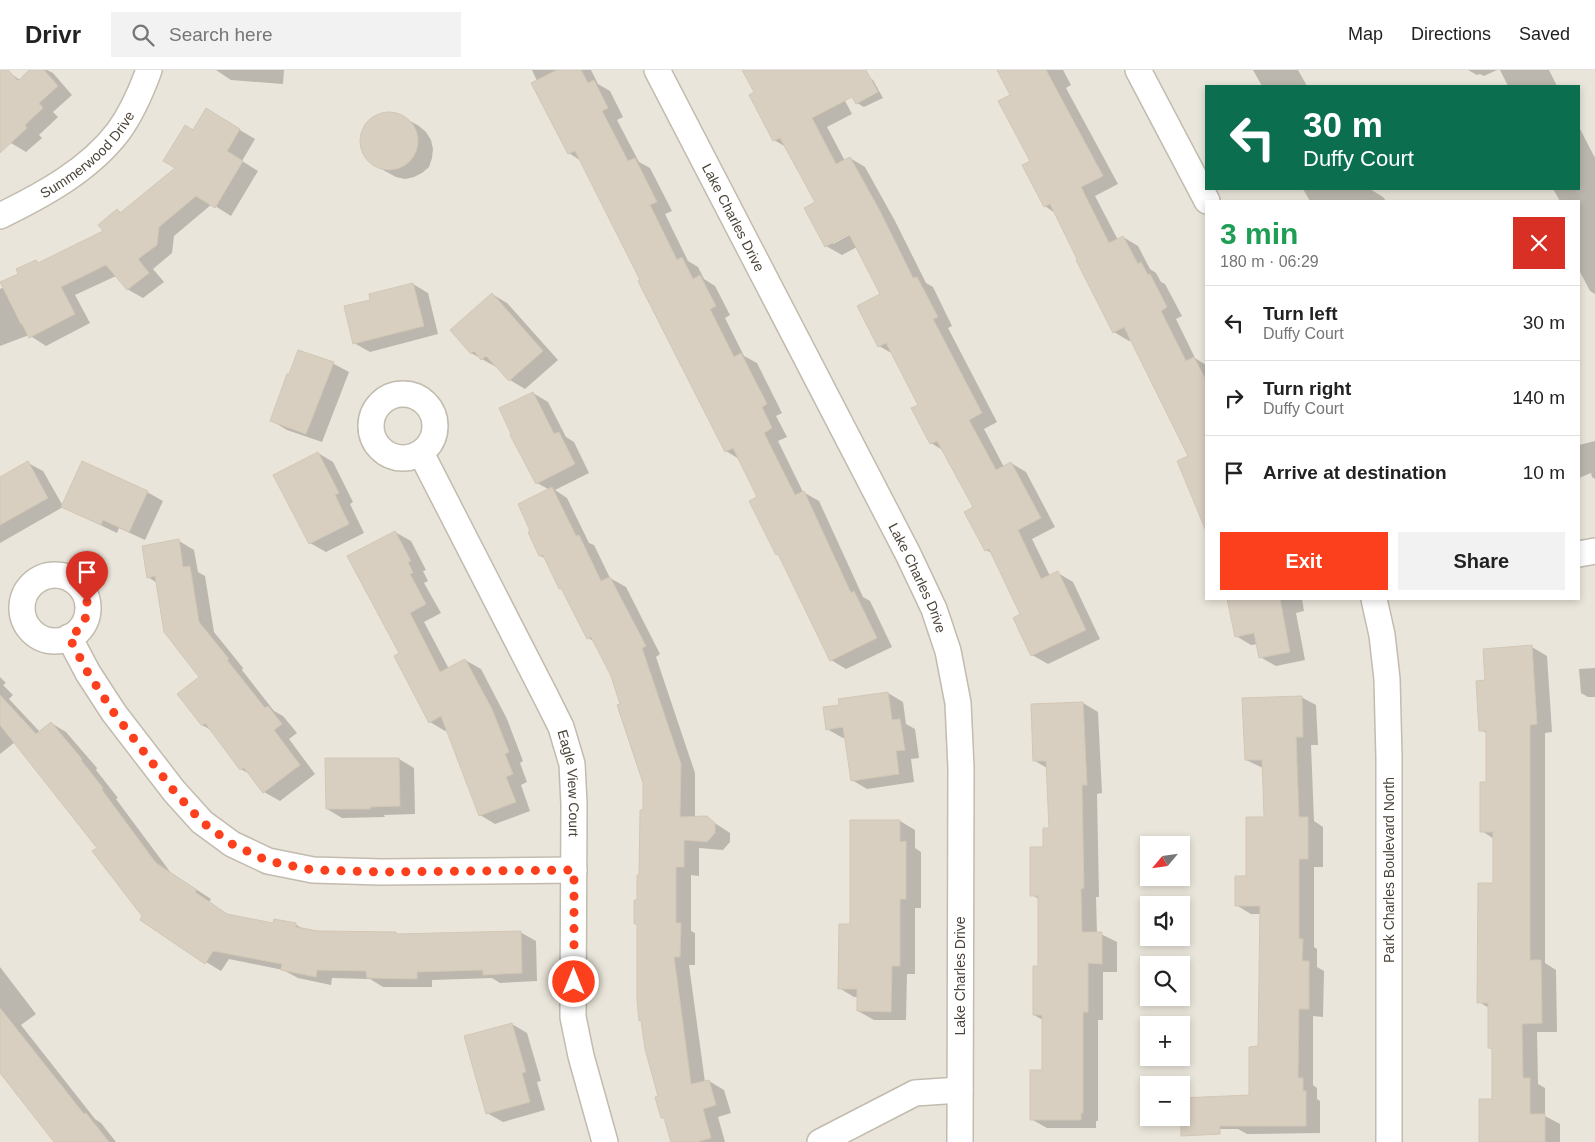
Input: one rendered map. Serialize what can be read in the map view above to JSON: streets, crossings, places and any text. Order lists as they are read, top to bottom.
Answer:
{
  "streets": {
    "street": [
      "Summerwood Drive",
      "Lake Charles Drive",
      "Eagle View Court",
      "Park Charles Boulevard North"
    ]
  },
  "north": "bottom left",
  "page": {
    "header": "Drivr",
    "search": "Search here",
    "nav": ["Map", "Directions", "Saved"],
    "turn": ["30 m", "Duffy Court"],
    "heading": ["3 min", "180 m · 06:29"],
    "list": [
      {
        "name": "Turn left",
        "note": "Duffy Court",
        "value": "30 m"
      },
      {
        "name": "Turn right",
        "note": "Duffy Court",
        "value": "140 m"
      },
      {
        "name": "Arrive at destination",
        "value": "10 m"
      }
    ],
    "buttons": ["Exit", "Share"],
    "map_buttons": ["+", "−"]
  }
}
